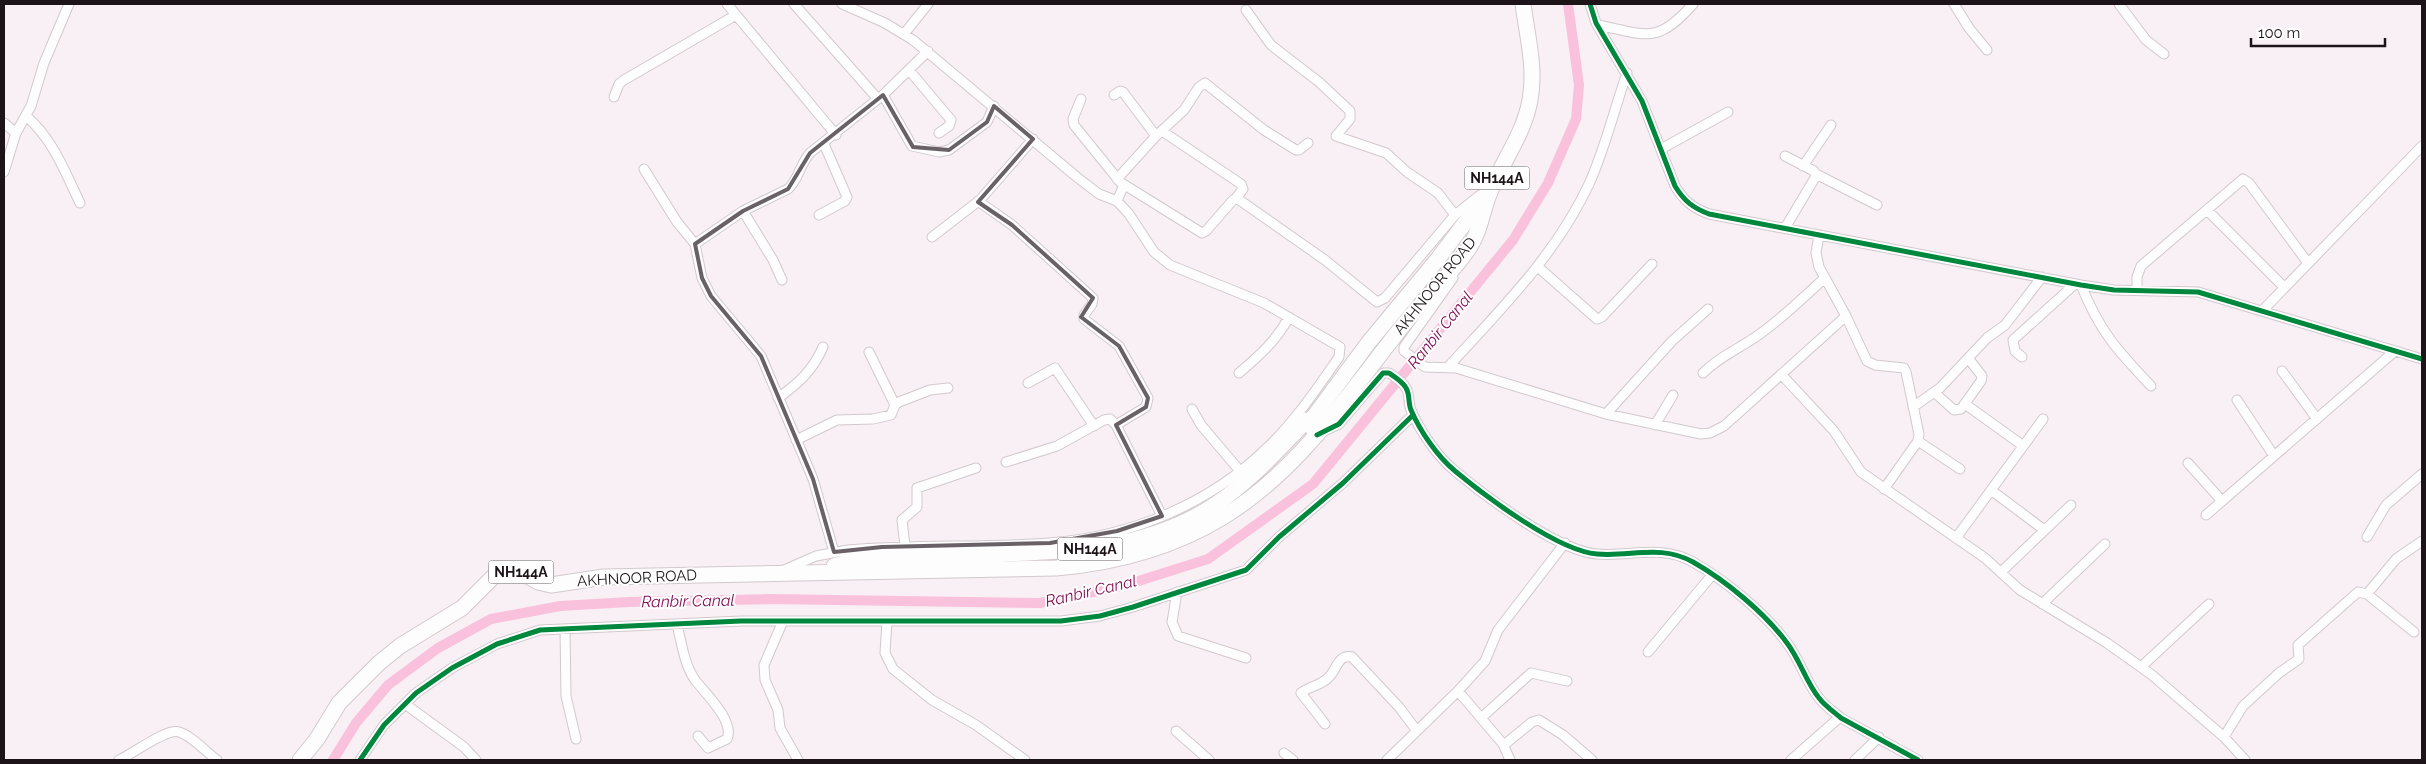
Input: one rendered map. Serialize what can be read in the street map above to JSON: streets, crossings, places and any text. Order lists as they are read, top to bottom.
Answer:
{
  "streets": {
    "main road": ["NH144A", "AKHNOOR ROAD"]
  },
  "water": ["Ranbir Canal"],
  "scale_bar": "100 m"
}
